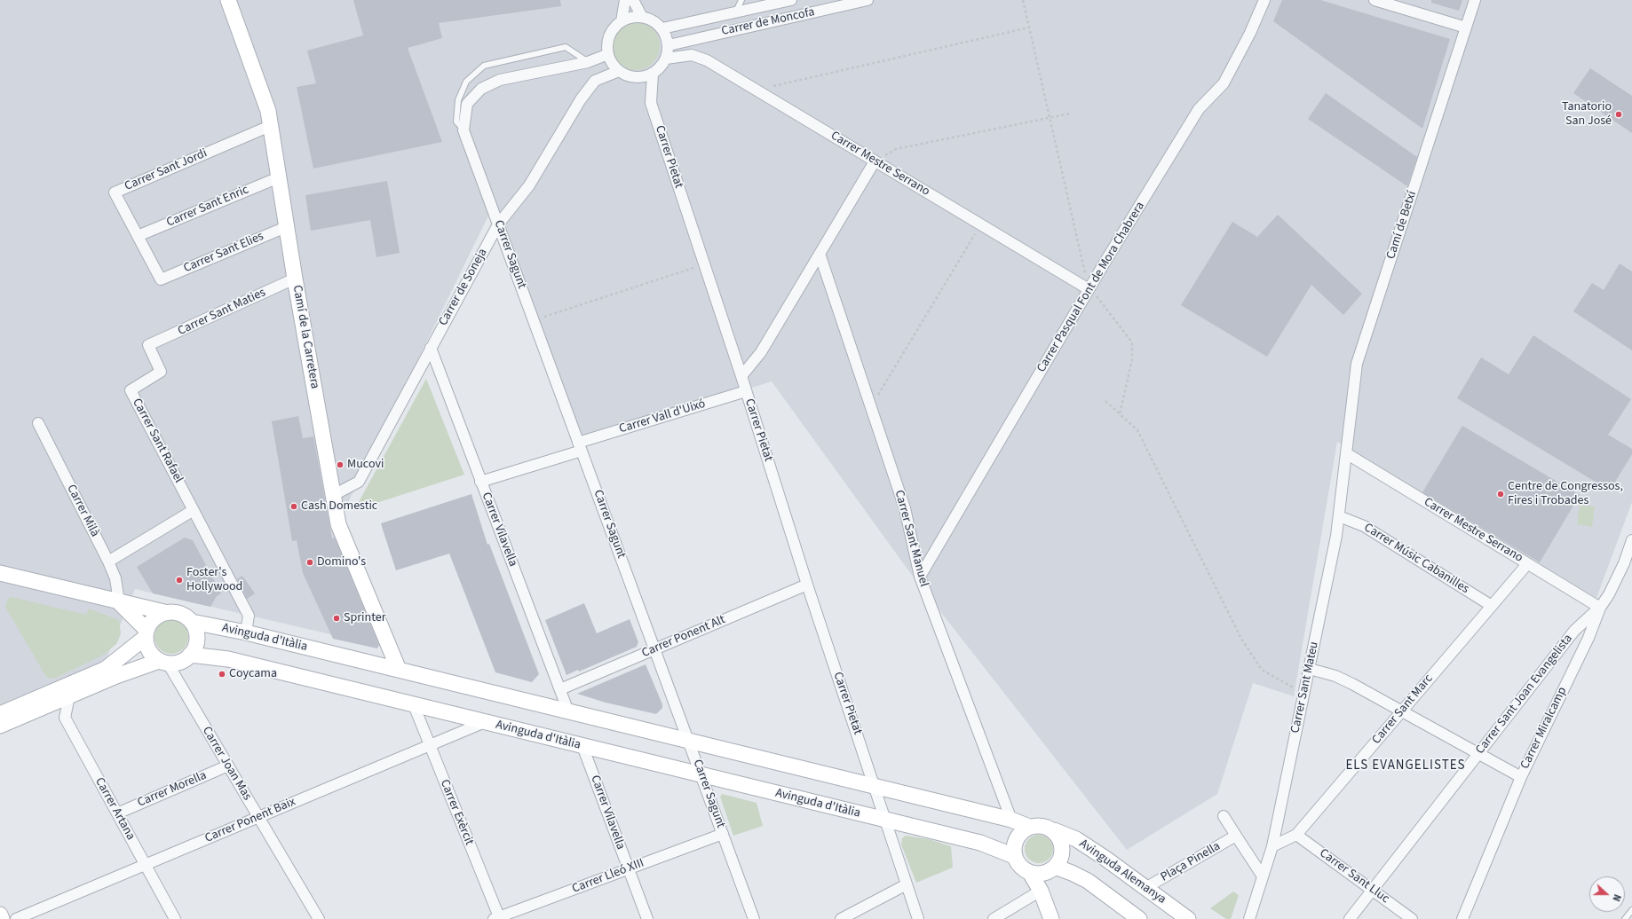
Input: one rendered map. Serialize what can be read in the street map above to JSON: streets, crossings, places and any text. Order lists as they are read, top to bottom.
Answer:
{
  "streets": {
    "main road": ["Camí de la Carretera", "Avinguda d'Itàlia", "Avinguda Alemanya"],
    "street": [
      "Carrer de Moncofa",
      "Carrer Pietat",
      "Carrer Mestre Serrano",
      "Carrer Sant Jordi",
      "Carrer Sant Enric",
      "Camí de Betxí",
      "Carrer Sant Elies",
      "Carrer Sagunt",
      "Carrer de Soneja",
      "Carrer Pasqual Font de Mora Chabrera",
      "Carrer Sant Maties",
      "Carrer Vall d'Uixó",
      "Carrer Sant Rafael",
      "Carrer Milà",
      "Carrer Vilavella",
      "Carrer Sant Manuel",
      "Carrer Músic Cabanilles",
      "Carrer Ponent Alt",
      "Carrer Sant Mateu",
      "Carrer Sant Joan Evangelista",
      "Carrer Sant Marc",
      "Carrer Miralcamp",
      "Carrer Joan Mas",
      "Carrer Morella",
      "Carrer Artana",
      "Carrer Exèrcit",
      "Carrer Ponent Baix",
      "Plaça Pinella",
      "Carrer Lleó XIII",
      "Carrer Sant Lluc"
    ]
  },
  "crossings": [
    ["Carrer de Moncofa", "Carrer Pietat"],
    ["Carrer de Moncofa", "Carrer Mestre Serrano"],
    ["Carrer de Moncofa", "Carrer de Soneja"],
    ["Carrer Pietat", "Carrer Mestre Serrano"],
    ["Carrer Pietat", "Carrer de Soneja"],
    ["Carrer Pietat", "Carrer Vall d'Uixó"],
    ["Carrer Pietat", "Carrer Ponent Alt"],
    ["Carrer Pietat", "Avinguda d'Itàlia"],
    ["Carrer Mestre Serrano", "Camí de Betxí"],
    ["Carrer Mestre Serrano", "Carrer de Soneja"],
    ["Carrer Mestre Serrano", "Carrer Pasqual Font de Mora Chabrera"],
    ["Carrer Mestre Serrano", "Carrer Sant Mateu"],
    ["Carrer Mestre Serrano", "Carrer Sant Joan Evangelista"],
    ["Carrer Mestre Serrano", "Carrer Sant Marc"],
    ["Carrer Mestre Serrano", "Carrer Miralcamp"],
    ["Carrer Sant Jordi", "Carrer Sant Enric"],
    ["Carrer Sant Jordi", "Carrer Sant Elies"],
    ["Carrer Sant Jordi", "Camí de la Carretera"],
    ["Carrer Sant Enric", "Camí de la Carretera"],
    ["Camí de Betxí", "Carrer Sant Mateu"],
    ["Carrer Sant Elies", "Camí de la Carretera"],
    ["Carrer Sagunt", "Carrer de Soneja"],
    ["Carrer Sagunt", "Carrer Vall d'Uixó"],
    ["Carrer Sagunt", "Carrer Ponent Alt"],
    ["Carrer Sagunt", "Avinguda d'Itàlia"],
    ["Carrer Sagunt", "Carrer Lleó XIII"],
    ["Carrer de Soneja", "Camí de la Carretera"],
    ["Carrer de Soneja", "Carrer Vilavella"],
    ["Carrer Pasqual Font de Mora Chabrera", "Carrer Sant Manuel"],
    ["Carrer Sant Maties", "Camí de la Carretera"],
    ["Carrer Sant Maties", "Carrer Sant Rafael"],
    ["Camí de la Carretera", "Avinguda d'Itàlia"],
    ["Carrer Vall d'Uixó", "Carrer Vilavella"],
    ["Carrer Sant Rafael", "Avinguda d'Itàlia"],
    ["Carrer Vilavella", "Carrer Ponent Alt"],
    ["Carrer Vilavella", "Avinguda d'Itàlia"],
    ["Carrer Vilavella", "Carrer Lleó XIII"],
    ["Carrer Sant Manuel", "Avinguda d'Itàlia"],
    ["Carrer Músic Cabanilles", "Carrer Sant Mateu"],
    ["Carrer Músic Cabanilles", "Carrer Sant Marc"],
    ["Avinguda d'Itàlia", "Carrer Joan Mas"],
    ["Avinguda d'Itàlia", "Carrer Exèrcit"],
    ["Avinguda d'Itàlia", "Carrer Ponent Baix"],
    ["Avinguda d'Itàlia", "Avinguda Alemanya"],
    ["Carrer Sant Mateu", "Carrer Sant Marc"],
    ["Carrer Sant Joan Evangelista", "Carrer Miralcamp"],
    ["Carrer Sant Joan Evangelista", "Carrer Sant Lluc"],
    ["Carrer Sant Marc", "Carrer Sant Lluc"],
    ["Carrer Joan Mas", "Carrer Morella"],
    ["Carrer Joan Mas", "Carrer Ponent Baix"],
    ["Carrer Morella", "Carrer Artana"],
    ["Carrer Artana", "Carrer Ponent Baix"],
    ["Carrer Exèrcit", "Carrer Ponent Baix"],
    ["Carrer Exèrcit", "Carrer Lleó XIII"],
    ["Plaça Pinella", "Avinguda Alemanya"]
  ],
  "districts": ["ELS EVANGELISTES"],
  "places": [
    "Tanatorio San José",
    "Mucovi",
    "Centre de Congressos, Fires i Trobades",
    "Cash Domestic",
    "Domino's",
    "Foster's Hollywood",
    "Sprinter",
    "Coycama"
  ],
  "north": "right"
}
